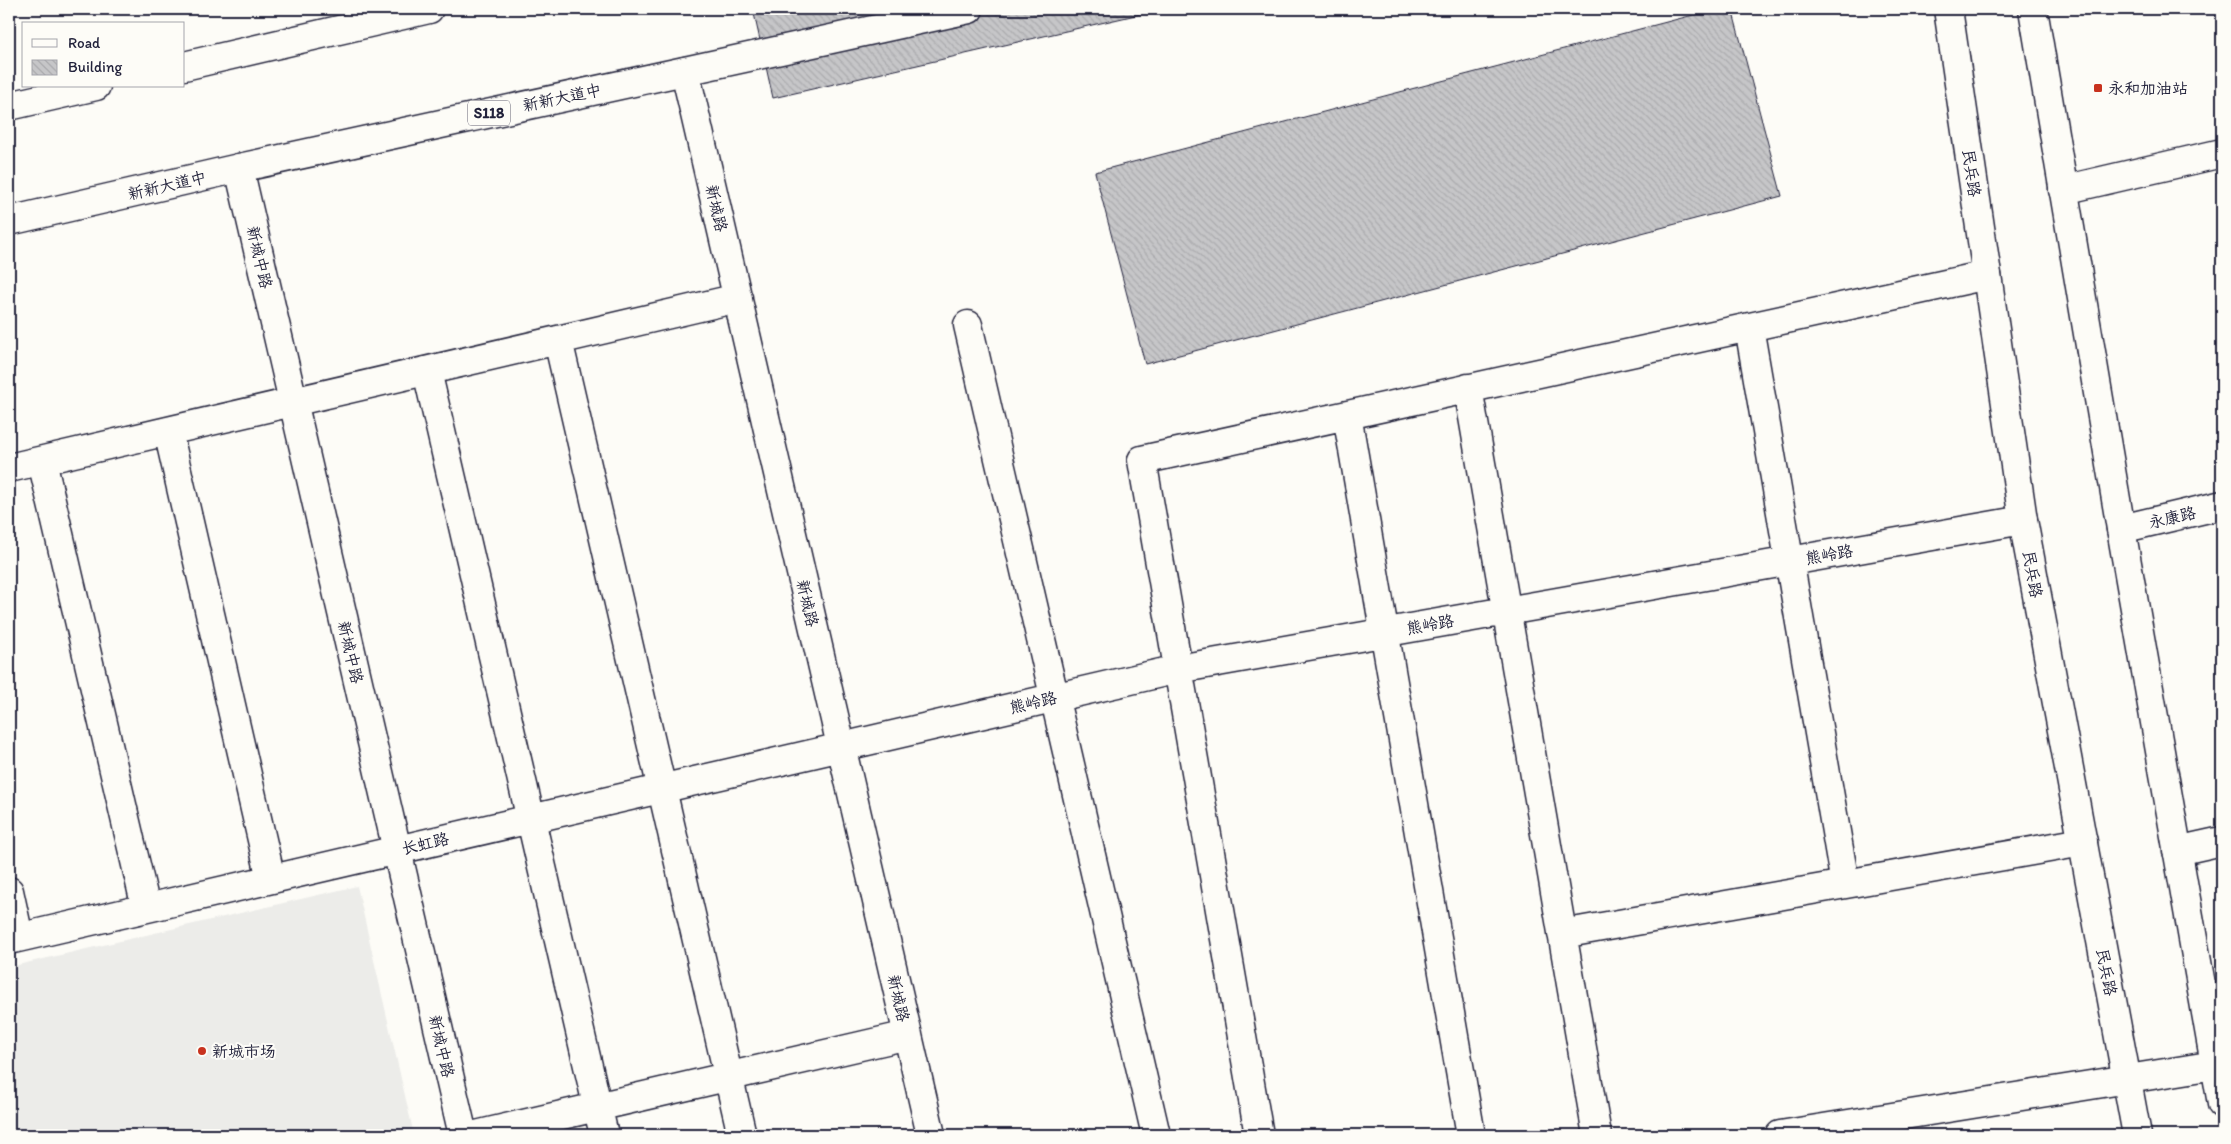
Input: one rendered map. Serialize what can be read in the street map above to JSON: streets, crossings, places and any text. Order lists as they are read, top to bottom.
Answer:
{
  "streets": {
    "street": [
      "新新大道中",
      "S118",
      "民兵路",
      "新城路",
      "新城中路",
      "永康路",
      "熊岭路",
      "长虹路"
    ]
  },
  "crossings": [
    ["新新大道中", "新城路"],
    ["新新大道中", "新城中路"],
    ["民兵路", "熊岭路"],
    ["新城路", "熊岭路"],
    ["新城路", "长虹路"],
    ["新城中路", "长虹路"],
    ["熊岭路", "长虹路"]
  ],
  "places": {
    "transit": ["永和加油站"],
    "other": ["新城市场"]
  },
  "legend": ["Road", "Building"]
}
